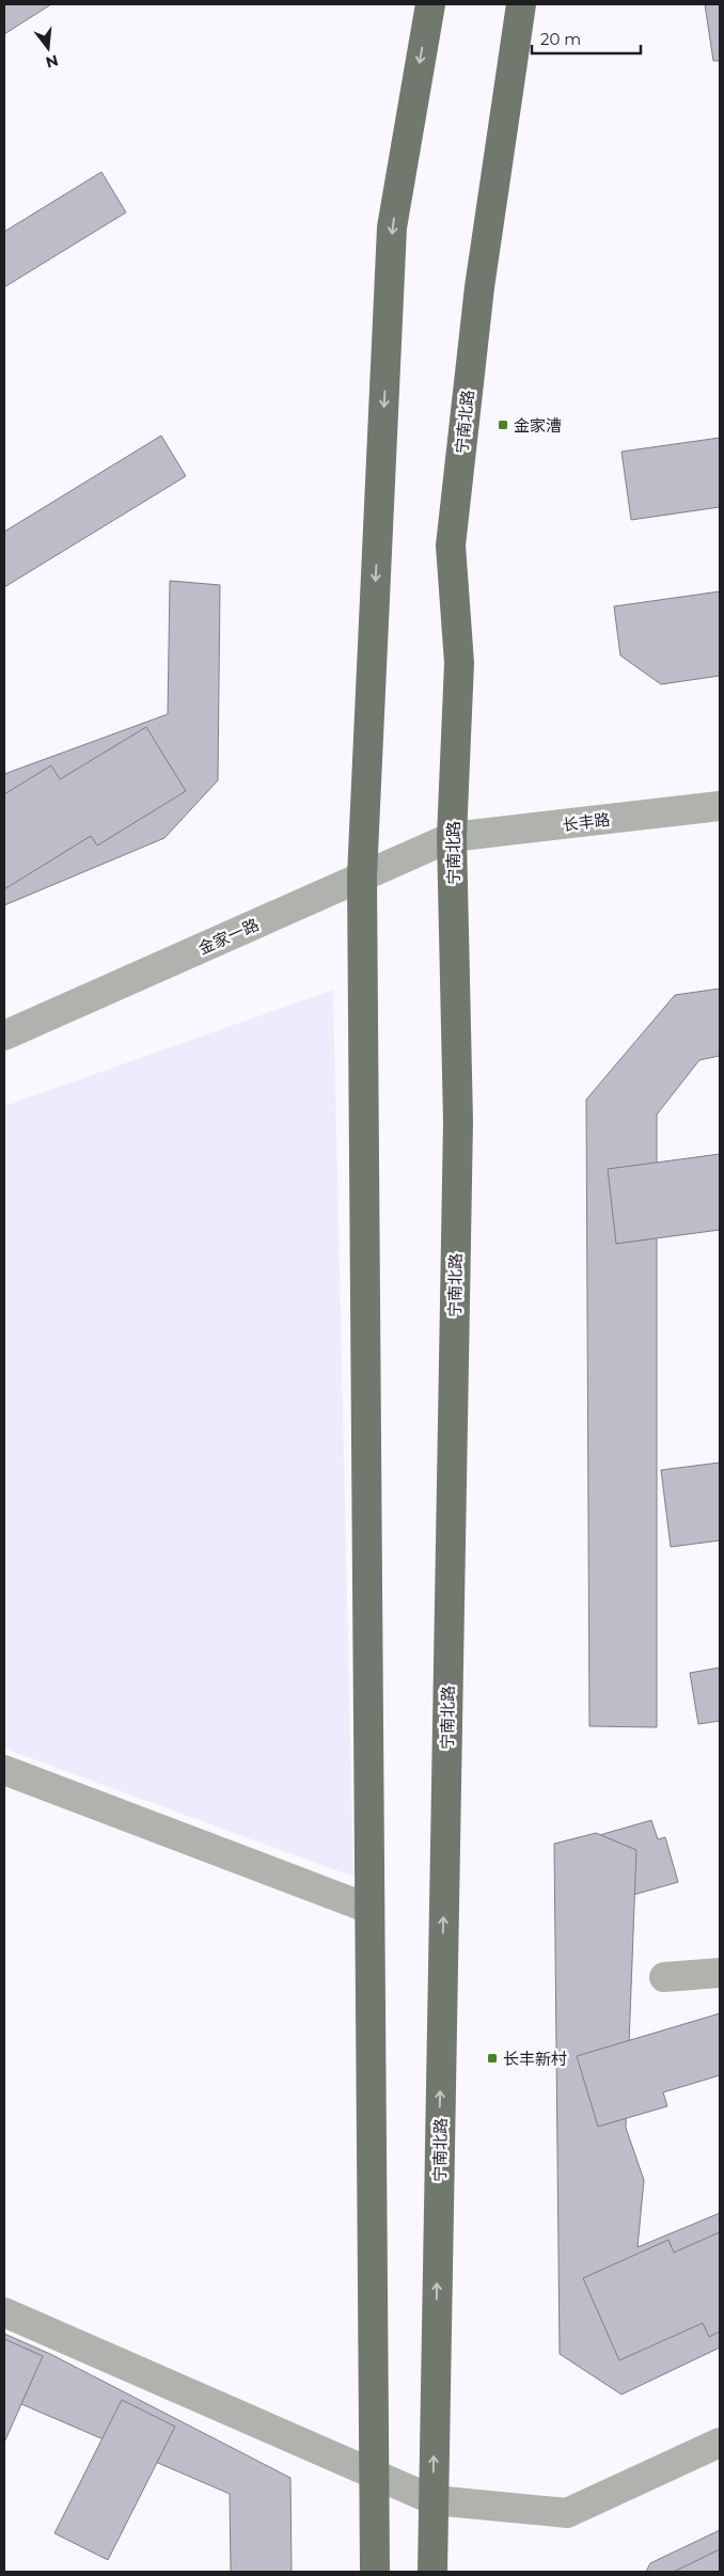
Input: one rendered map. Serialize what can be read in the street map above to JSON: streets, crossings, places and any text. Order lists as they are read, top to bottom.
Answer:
{
  "streets": {
    "main road": ["宁南北路"],
    "street": ["长丰路", "金家一路"]
  },
  "crossings": [
    ["宁南北路", "长丰路"],
    ["宁南北路", "金家一路"],
    ["长丰路", "金家一路"]
  ],
  "places": {
    "transit": ["金家漕", "长丰新村"]
  },
  "scale_bar": "20 m",
  "north": "bottom"
}
